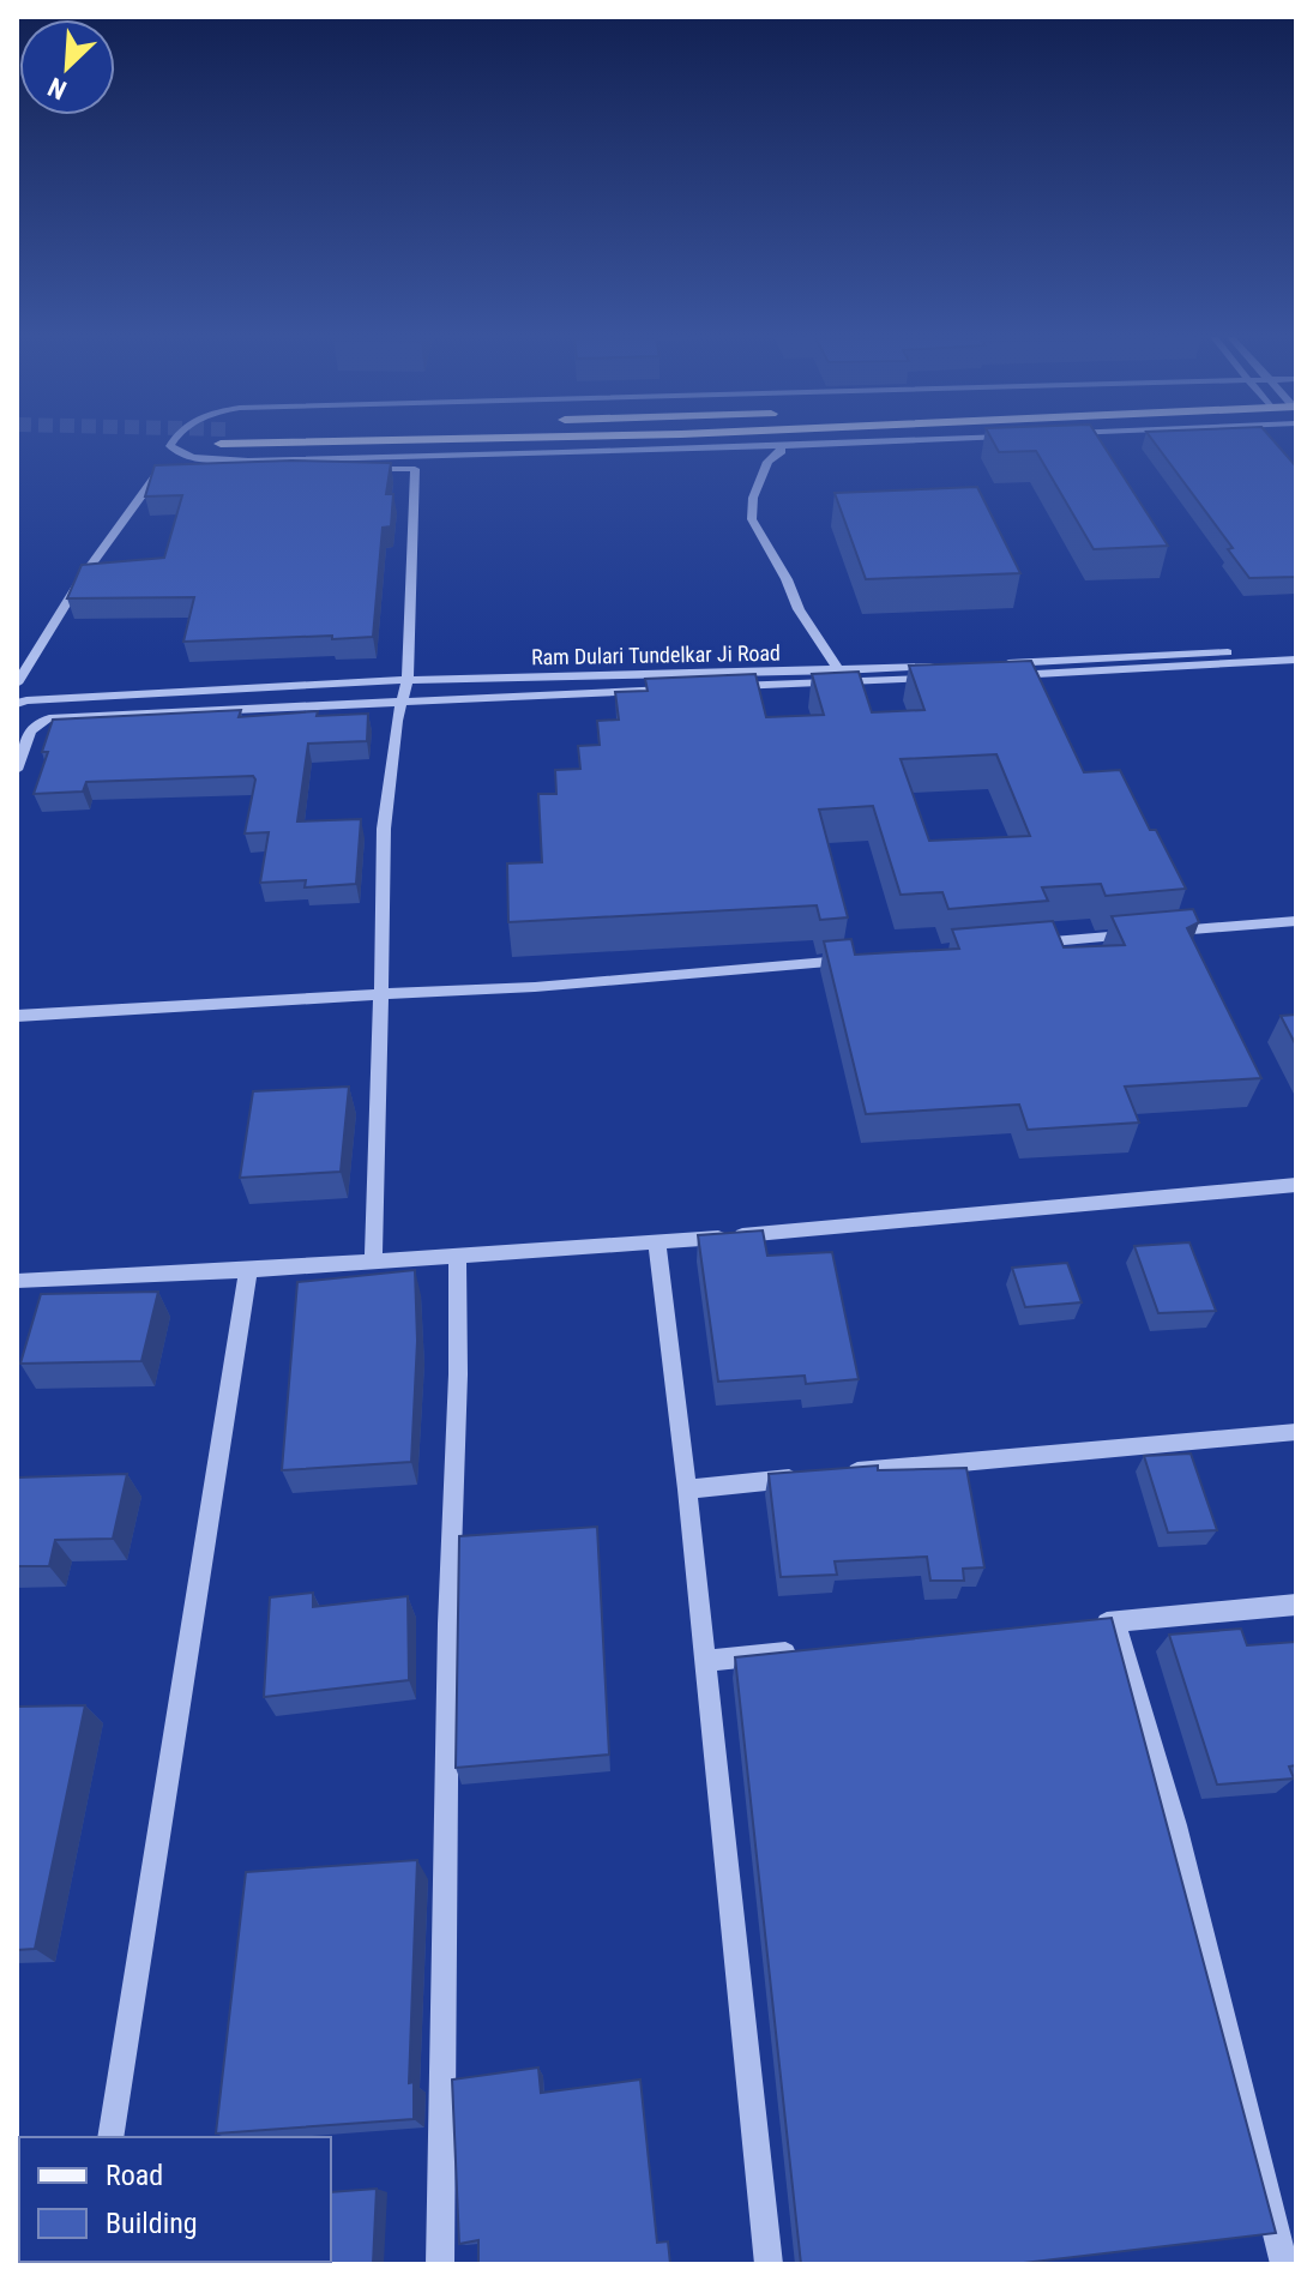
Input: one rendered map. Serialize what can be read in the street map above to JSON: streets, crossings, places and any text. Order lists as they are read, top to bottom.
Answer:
{
  "streets": {
    "street": ["Ram Dulari Tundelkar Ji Road"]
  },
  "legend": ["Road", "Building"],
  "north": "bottom left"
}
